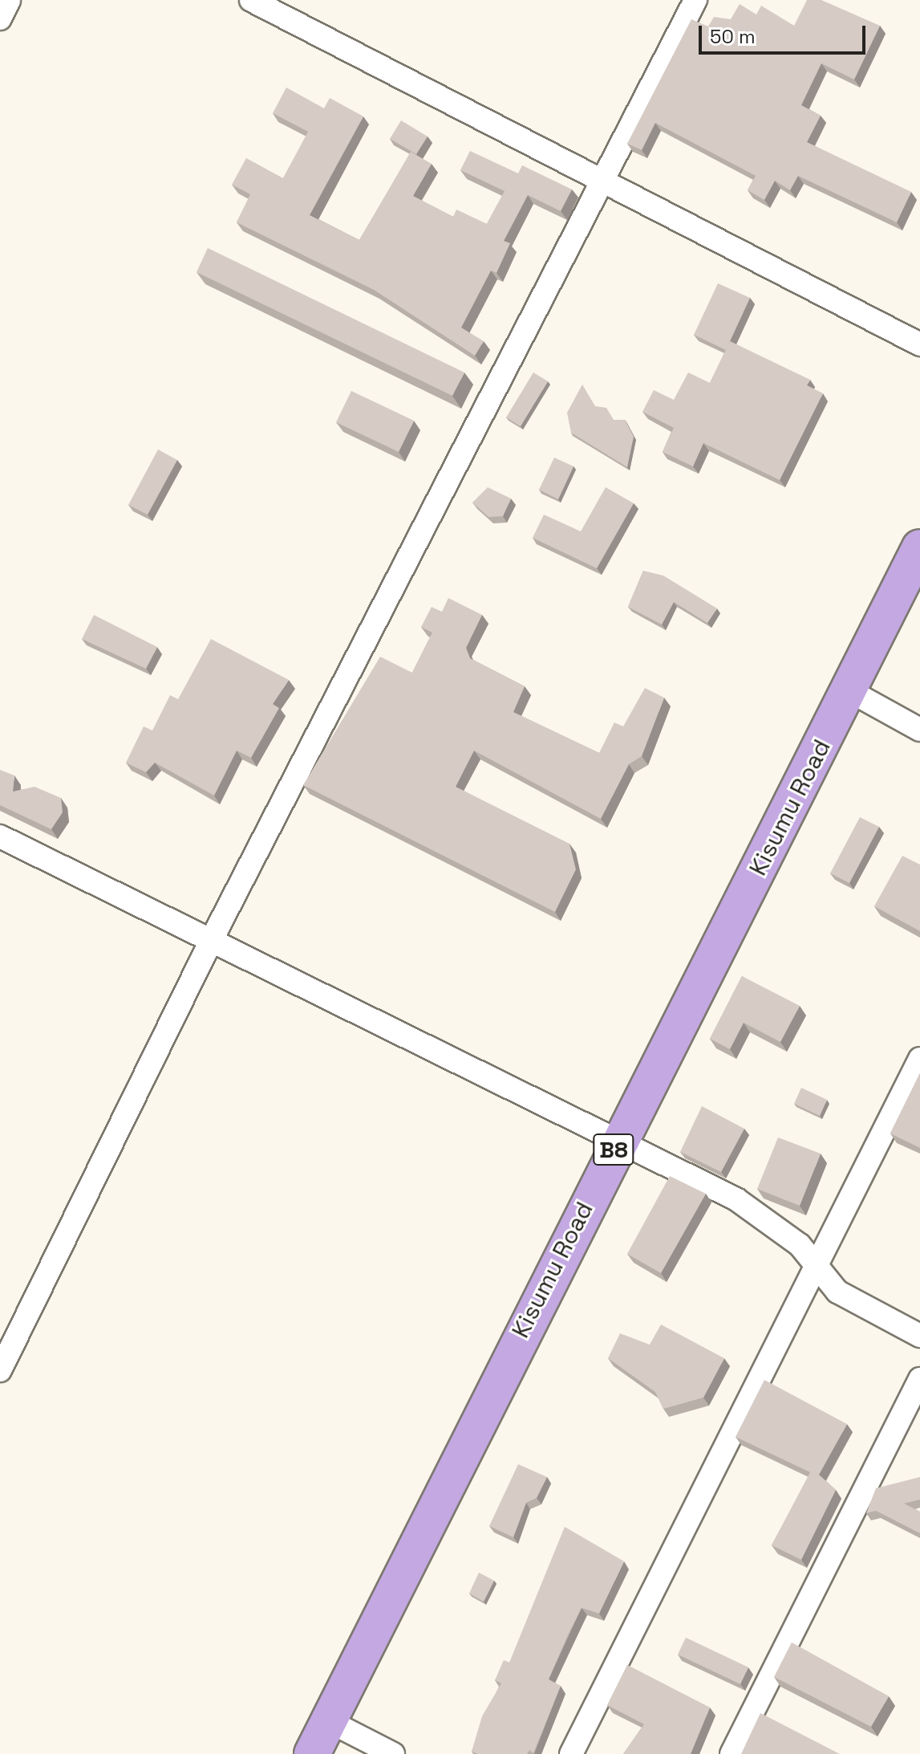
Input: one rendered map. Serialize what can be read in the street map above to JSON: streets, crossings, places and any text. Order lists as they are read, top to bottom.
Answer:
{
  "streets": {
    "highway": ["Kisumu Road", "B8"]
  },
  "scale_bar": "50 m"
}
